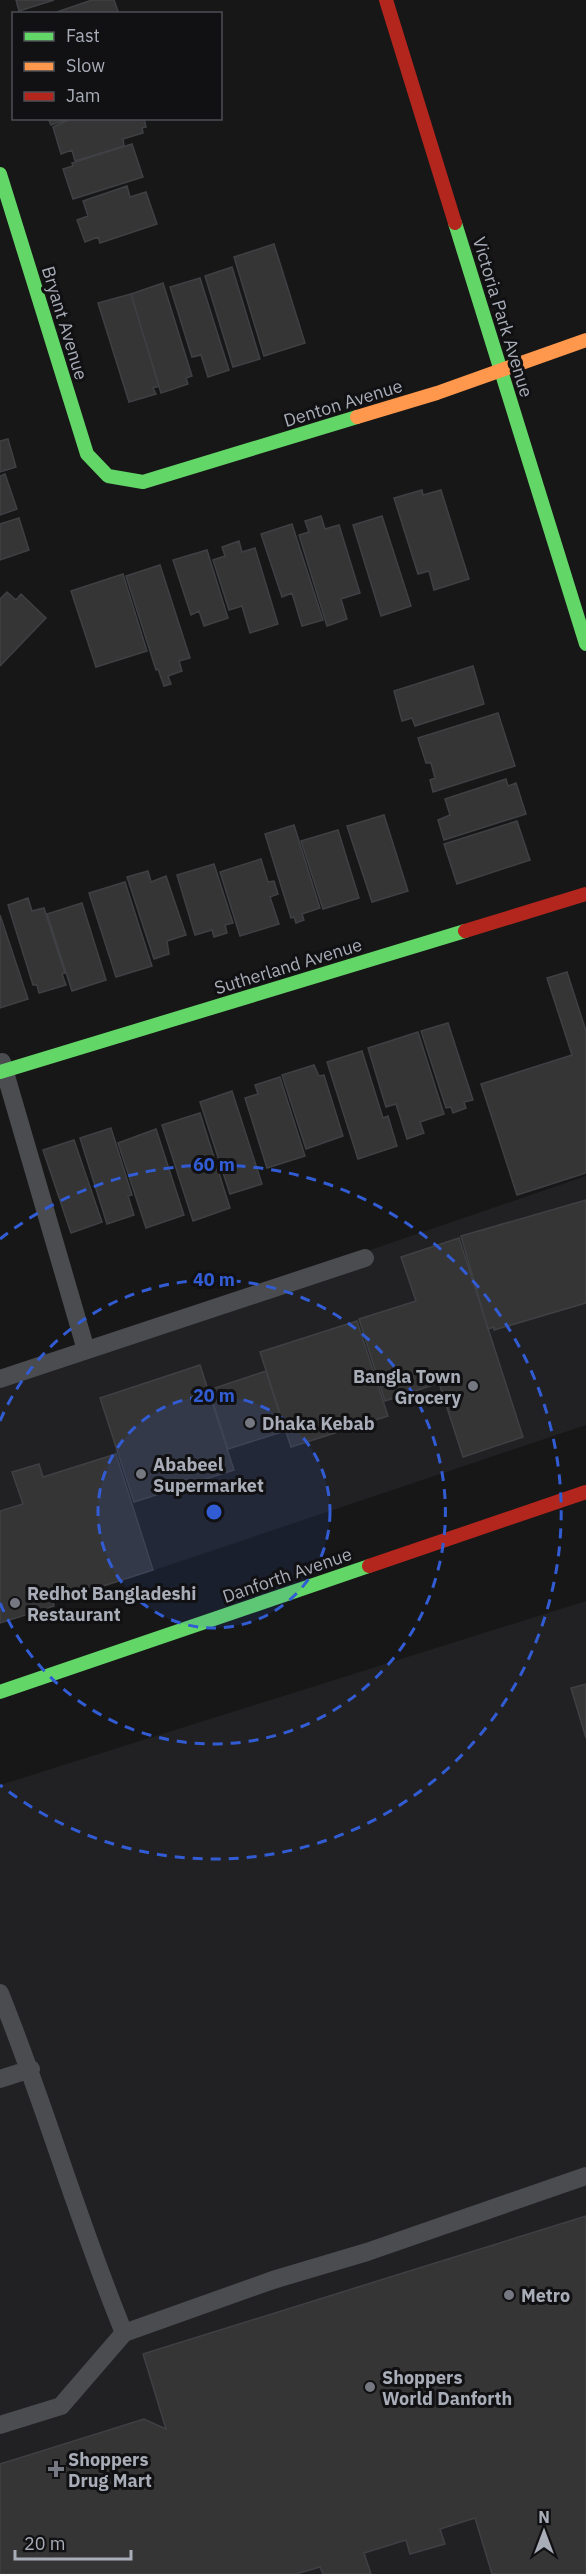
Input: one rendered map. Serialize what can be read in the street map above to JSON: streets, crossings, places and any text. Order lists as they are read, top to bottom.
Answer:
{
  "streets": {
    "street": [
      "Victoria Park Avenue",
      "Bryant Avenue",
      "Denton Avenue",
      "Sutherland Avenue",
      "Danforth Avenue"
    ]
  },
  "crossings": [
    ["Victoria Park Avenue", "Denton Avenue"],
    ["Bryant Avenue", "Denton Avenue"]
  ],
  "places": {
    "other": [
      "Bangla Town Grocery",
      "Dhaka Kebab",
      "Ababeel Supermarket",
      "Redhot Bangladeshi Restaurant",
      "Metro",
      "Shoppers World Danforth"
    ],
    "health": ["Shoppers Drug Mart"]
  },
  "legend": ["Fast", "Slow", "Jam"],
  "scale_bar": "20 m",
  "north": "top",
  "rings": ["60 m", "40 m", "20 m"]
}
